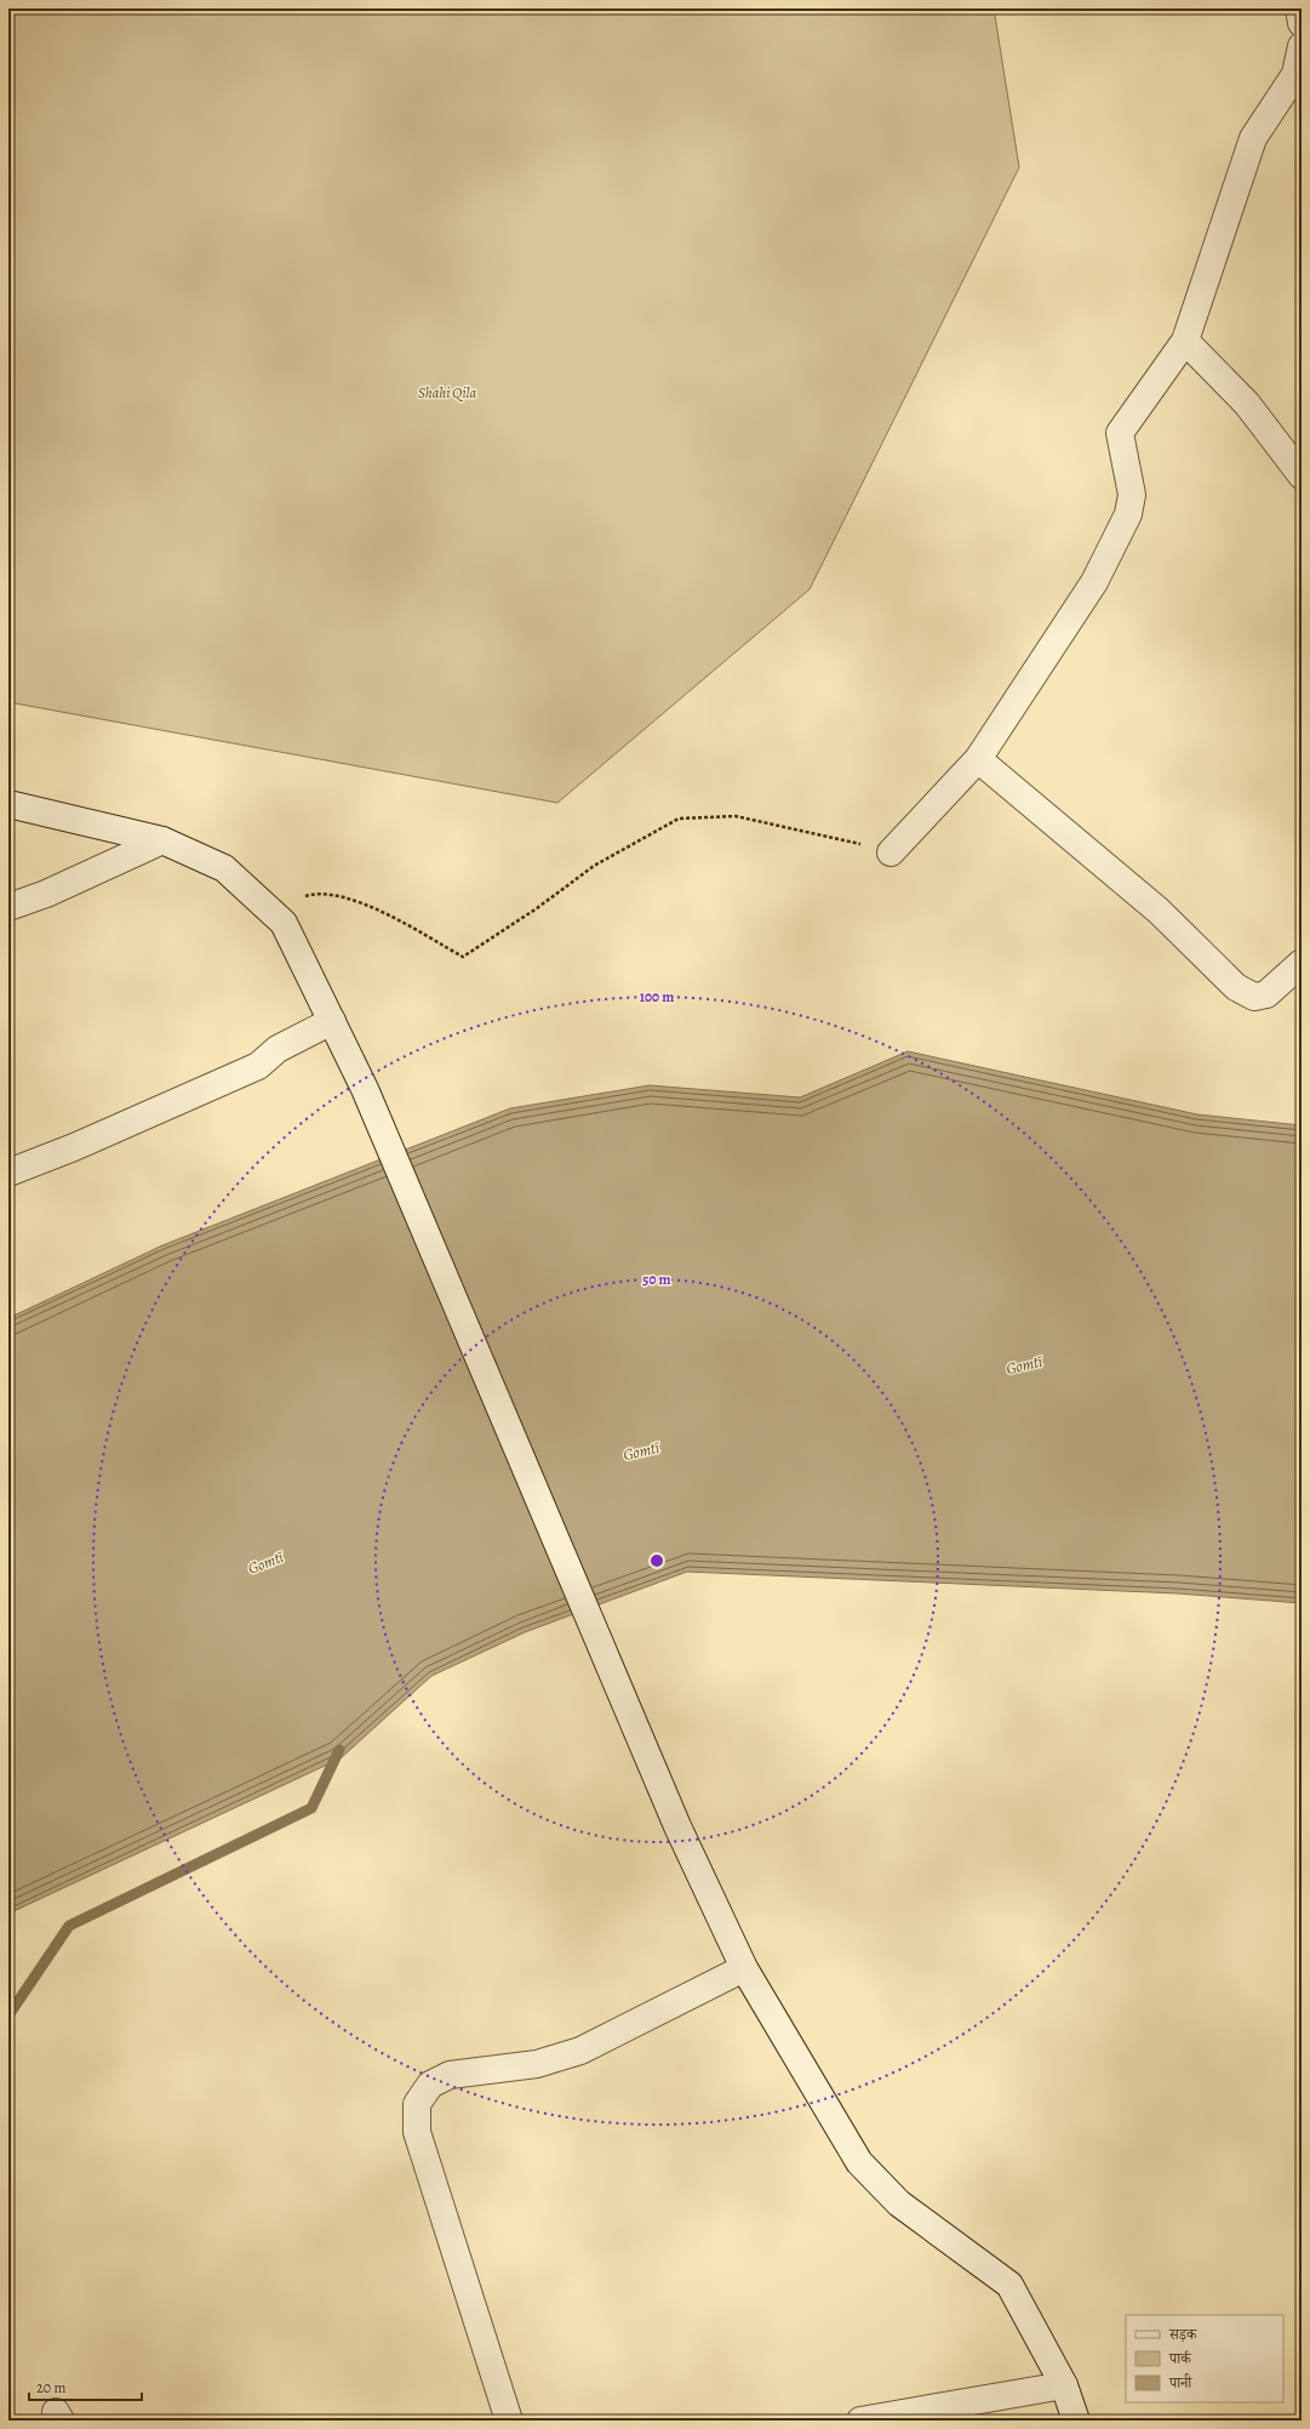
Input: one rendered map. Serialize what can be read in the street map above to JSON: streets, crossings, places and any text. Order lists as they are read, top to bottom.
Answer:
{
  "water": ["Gomtī"],
  "parks": ["Shahi Qila"],
  "legend": ["सड़क", "पार्क", "पानी"],
  "scale_bar": "20 m",
  "rings": ["100 m", "50 m"]
}
